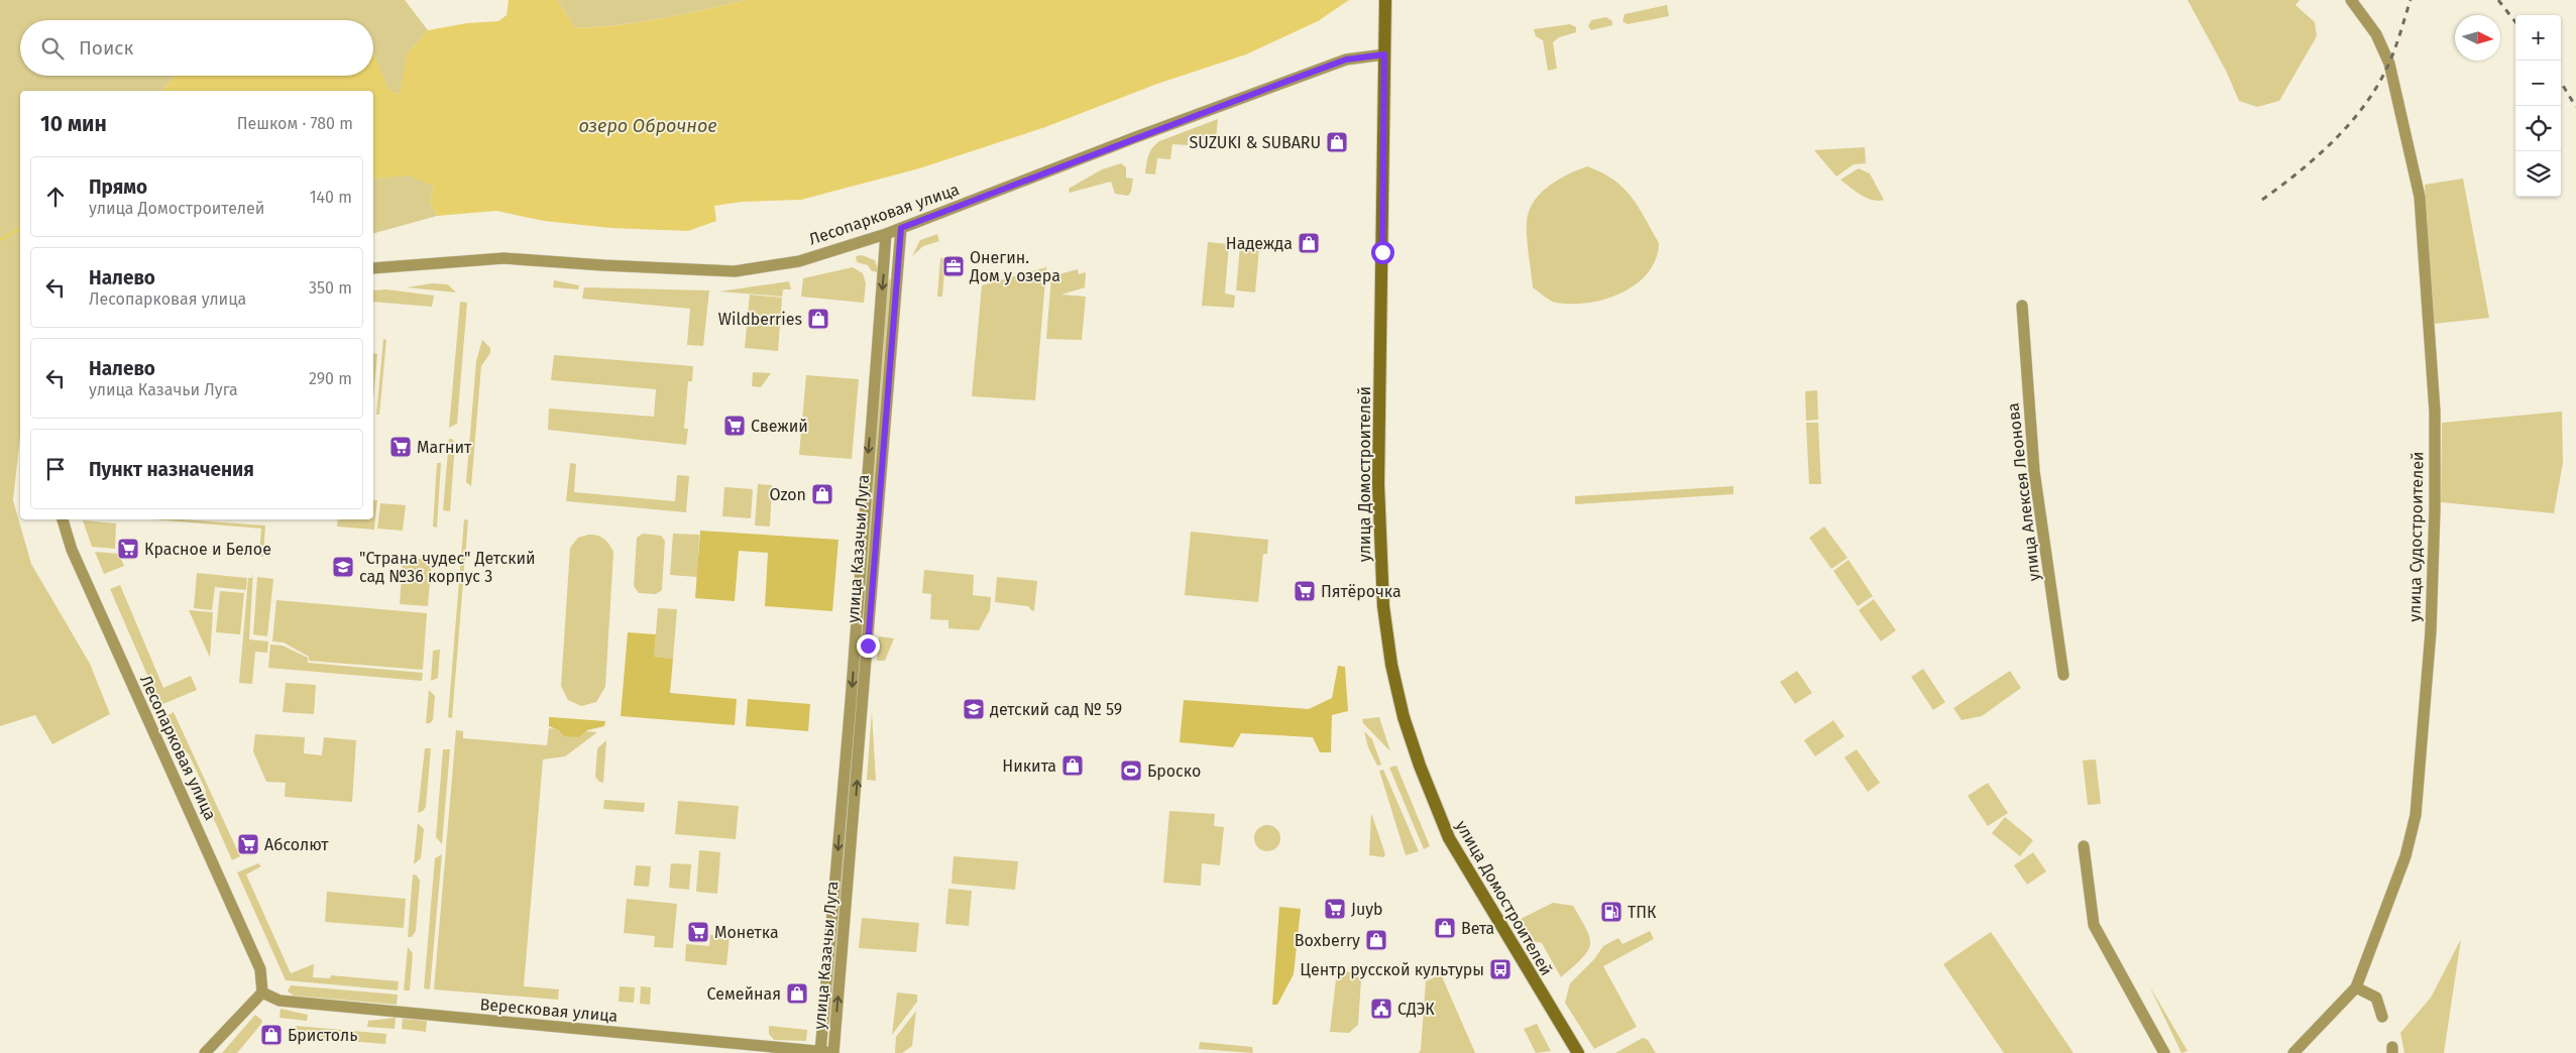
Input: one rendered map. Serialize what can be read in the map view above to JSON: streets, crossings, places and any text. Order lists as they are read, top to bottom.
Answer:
{
  "streets": {
    "main road": ["улица Домостроителей"],
    "street": [
      "Лесопарковая улица",
      "улица Алексея Леонова",
      "улица Судостроителей",
      "улица Казачьи Луга",
      "Вересковая улица"
    ]
  },
  "crossings": [
    ["Лесопарковая улица", "улица Домостроителей"],
    ["Лесопарковая улица", "улица Казачьи Луга"],
    ["Лесопарковая улица", "Вересковая улица"],
    ["улица Казачьи Луга", "Вересковая улица"]
  ],
  "water": ["озеро Оброчное"],
  "places": {
    "shop": [
      "SUZUKI & SUBARU",
      "Надежда",
      "Wildberries",
      "Ozon",
      "Никита",
      "Вета",
      "Boxberry",
      "Семейная",
      "Бристоль"
    ],
    "office": ["Онегин. Дом у озера"],
    "supermarket": [
      "Свежий",
      "Магнит",
      "Красное и Белое",
      "Пятёрочка",
      "Абсолют",
      "Juyb",
      "Монетка"
    ],
    "school or university": ["\"Страна чудес\" Детский сад №36 корпус 3", "детский сад № 59"],
    "sports": ["Броско"],
    "fuel station": ["ТПК"],
    "bus stop": ["Центр русской культуры"],
    "public building": ["СДЭК"]
  },
  "north": "right",
  "page": {
    "map_buttons": ["+", "−"],
    "search": "Поиск",
    "heading": ["10 мин", "Пешком · 780 m"],
    "list": [
      ["Прямо", "улица Домостроителей", "140 m"],
      ["Налево", "Лесопарковая улица", "350 m"],
      ["Налево", "улица Казачьи Луга", "290 m"],
      "Пункт назначения"
    ]
  }
}
